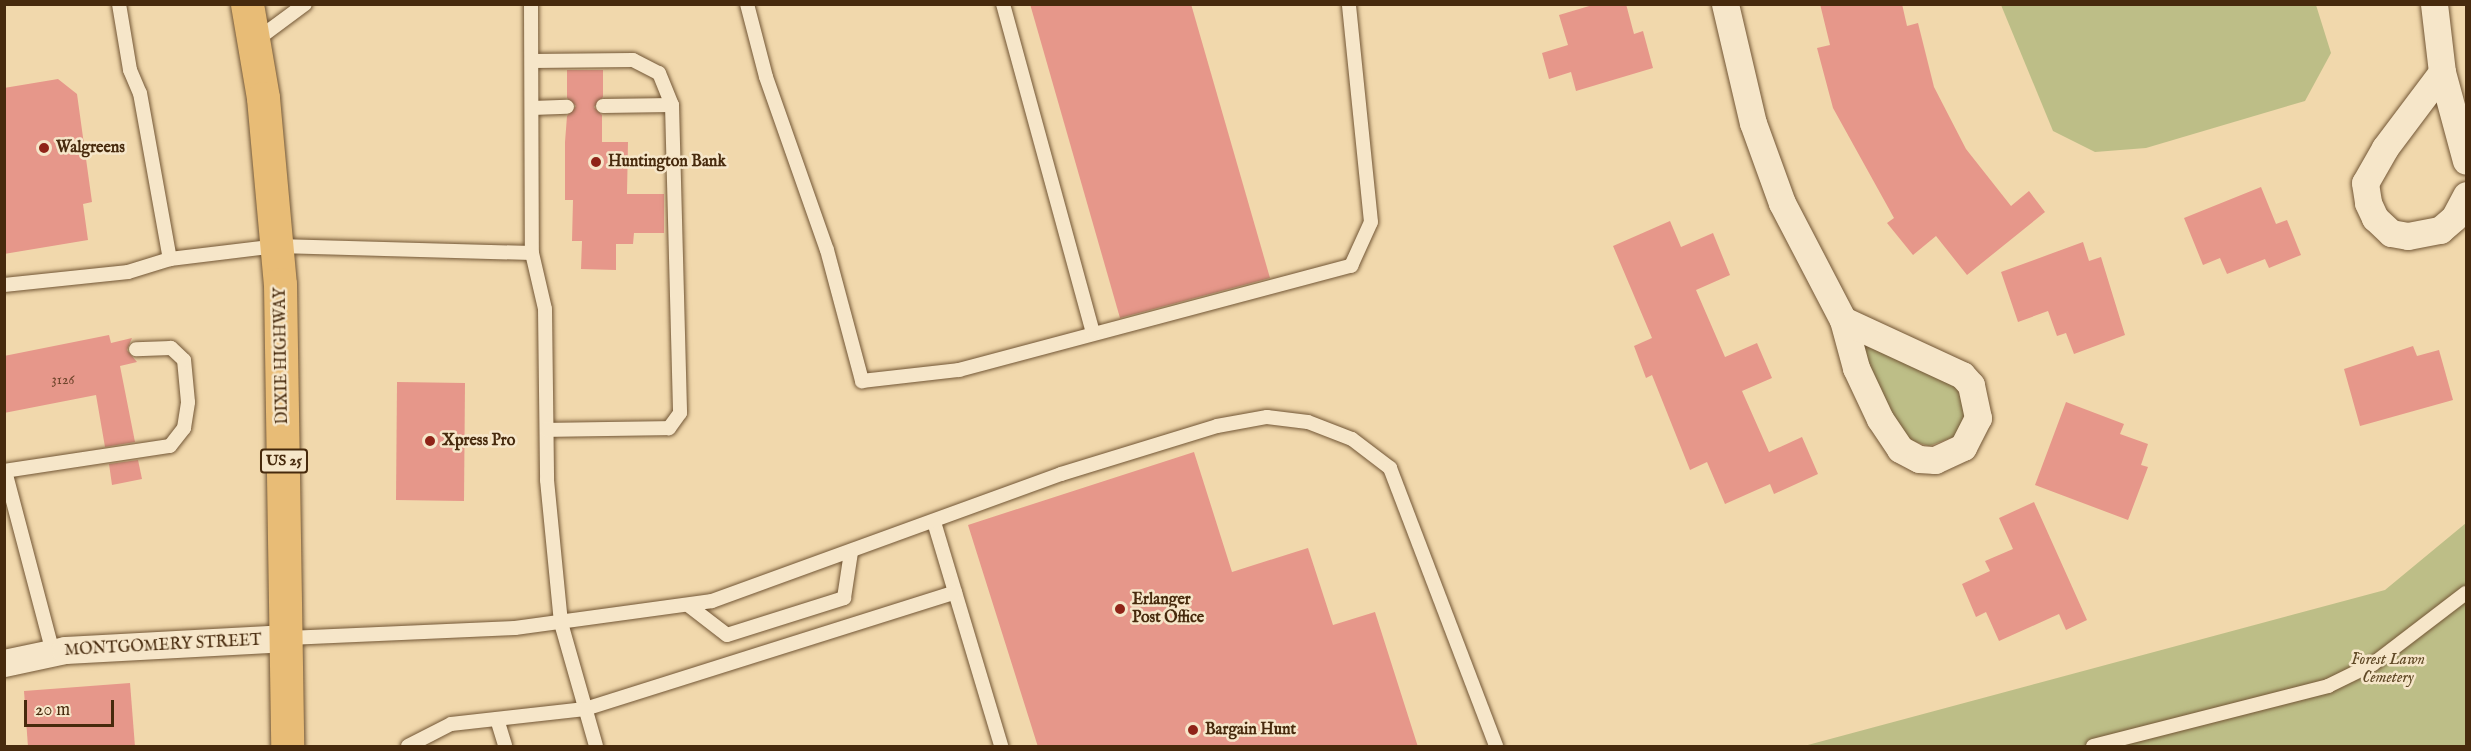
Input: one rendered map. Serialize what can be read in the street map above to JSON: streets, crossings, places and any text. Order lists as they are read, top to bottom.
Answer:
{
  "streets": {
    "main road": ["DIXIE HIGHWAY", "US 25"],
    "street": ["MONTGOMERY STREET"]
  },
  "crossings": [
    ["DIXIE HIGHWAY", "MONTGOMERY STREET"]
  ],
  "parks": ["Forest Lawn Cemetery"],
  "places": [
    "Walgreens",
    "Huntington Bank",
    "Xpress Pro",
    "Erlanger Post Office",
    "Bargain Hunt"
  ],
  "house_numbers": ["3126"],
  "scale_bar": "20 m"
}
